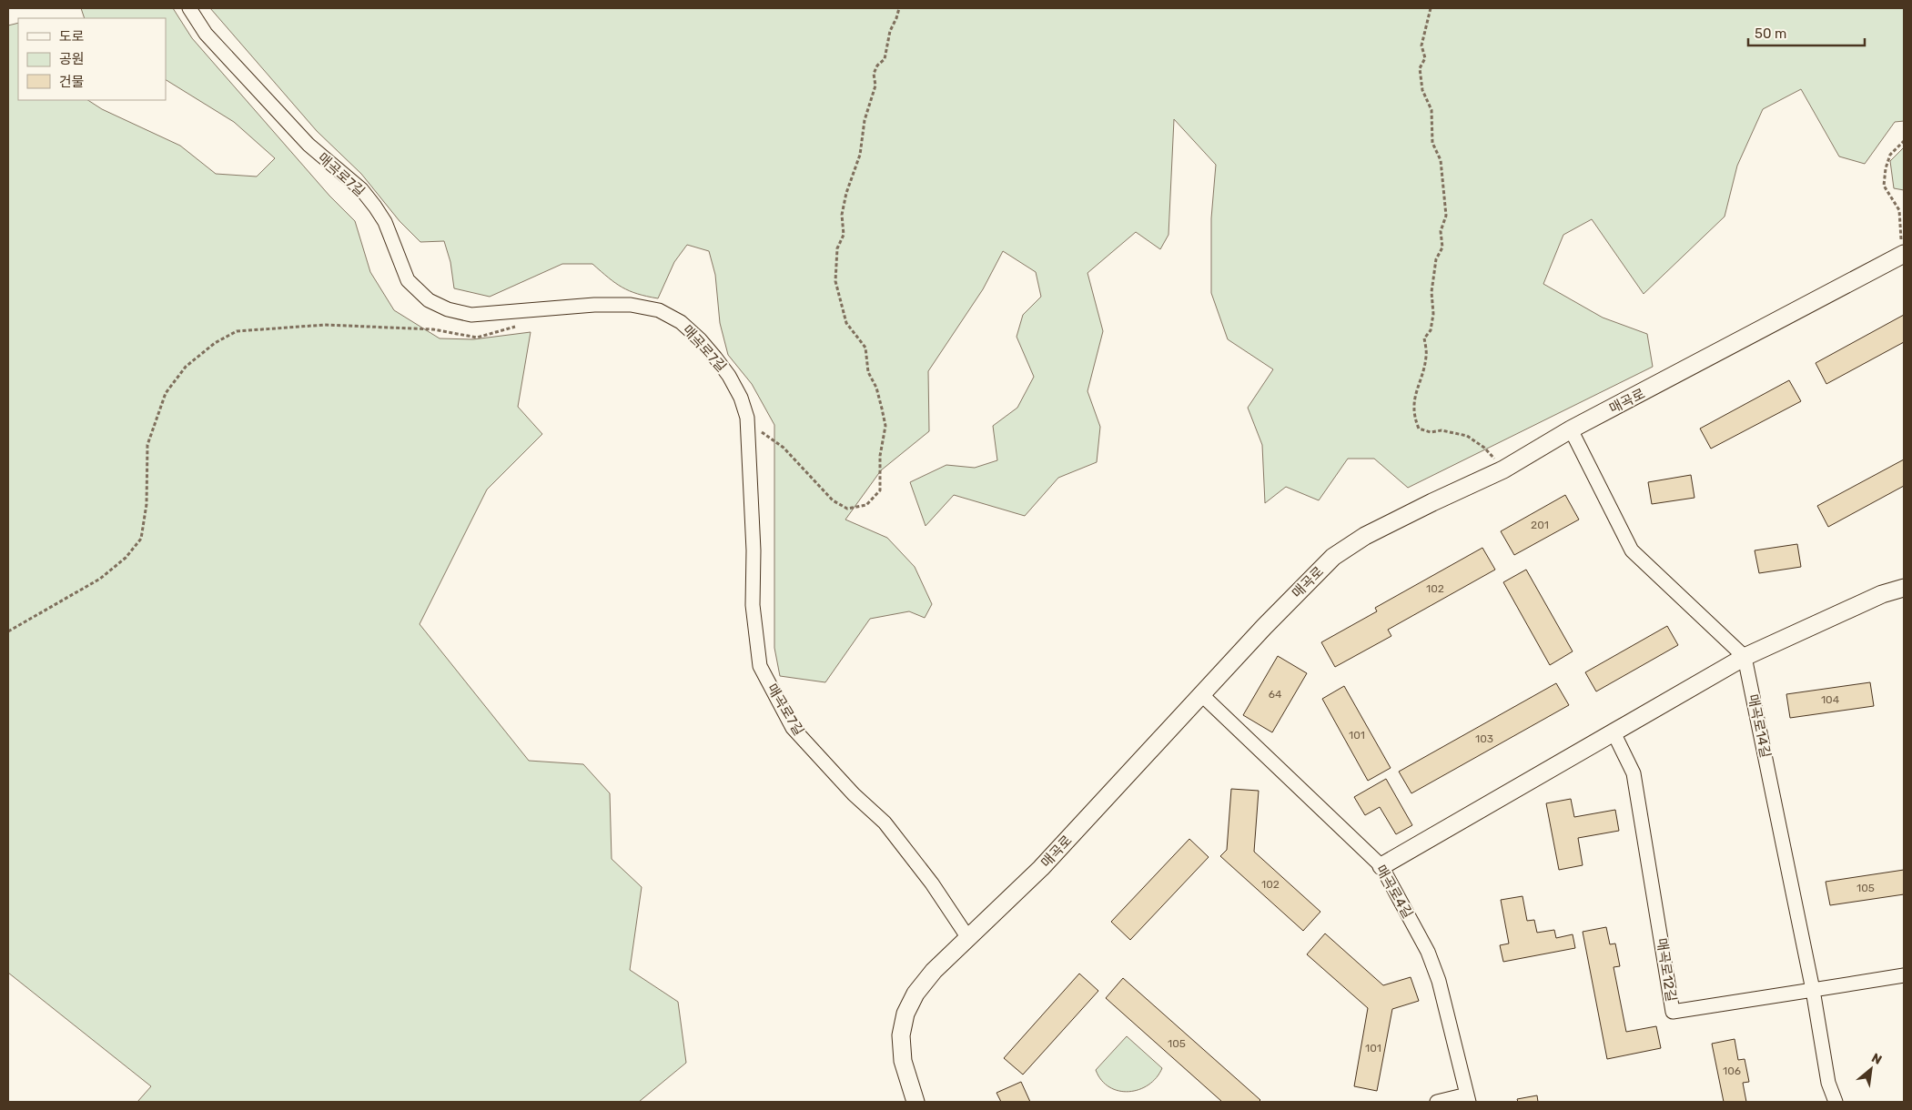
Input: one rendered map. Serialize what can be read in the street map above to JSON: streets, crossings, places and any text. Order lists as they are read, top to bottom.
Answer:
{
  "streets": {
    "street": [
      "매곡로7길",
      "매곡로",
      "매곡로14길",
      "매곡로4길",
      "매곡로12길"
    ]
  },
  "crossings": [
    ["매곡로7길", "매곡로"],
    ["매곡로", "매곡로4길"],
    ["매곡로14길", "매곡로12길"]
  ],
  "house_numbers": [
    "201",
    "102",
    "64",
    "104",
    "101",
    "103",
    "102",
    "105",
    "105",
    "101",
    "106"
  ],
  "legend": ["도로", "공원", "건물"],
  "scale_bar": "50 m",
  "north": "top right"
}
